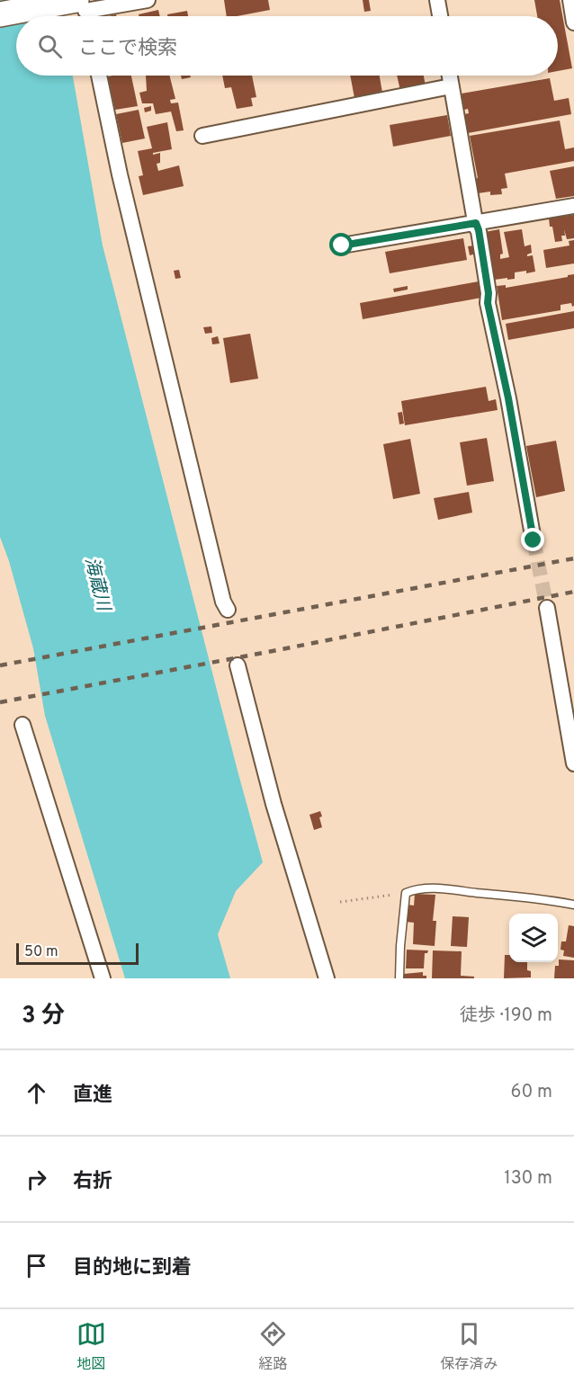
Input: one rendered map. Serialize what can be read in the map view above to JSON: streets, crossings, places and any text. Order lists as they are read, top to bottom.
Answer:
{
  "water": ["海蔵川"],
  "scale_bar": "50 m",
  "page": {
    "search": "ここで検索",
    "scale": "50 m",
    "heading": ["3 分", "徒歩 · 190 m"],
    "list": [
      ["直進", "60 m"],
      ["右折", "130 m"],
      "目的地に到着"
    ],
    "nav": ["地図", "経路", "保存済み"]
  }
}
